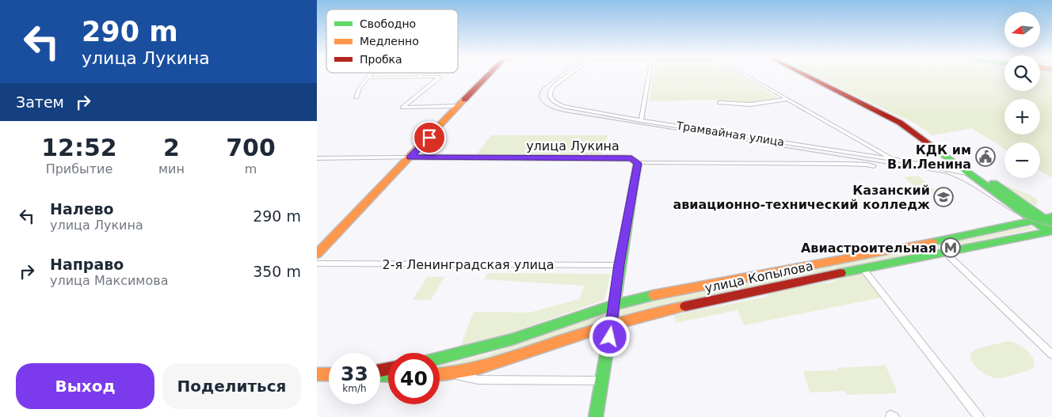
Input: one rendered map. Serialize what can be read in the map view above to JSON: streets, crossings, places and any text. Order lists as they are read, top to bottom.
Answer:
{
  "streets": {
    "street": [
      "Трамвайная улица",
      "улица Лукина",
      "2-я Ленинградская улица",
      "улица Копылова"
    ]
  },
  "places": {
    "public building": ["КДК им В.И.Ленина"],
    "school or university": ["Казанский авиационно-технический колледж"],
    "metro station": ["Авиастроительная"]
  },
  "legend": ["Свободно", "Медленно", "Пробка"],
  "north": "left",
  "page": {
    "turn": ["290 m", "улица Лукина"],
    "map_buttons": ["+", "−"],
    "then": "Затем",
    "eta": [
      "12:52",
      "Прибытие",
      "2",
      "мин",
      "700",
      "m"
    ],
    "list": [
      {
        "name": "Налево",
        "note": "улица Лукина",
        "value": "290 m"
      },
      {
        "name": "Направо",
        "note": "улица Максимова",
        "value": "350 m"
      }
    ],
    "speed": "33 km/h",
    "limit": "40",
    "buttons": ["Выход", "Поделиться"]
  }
}
